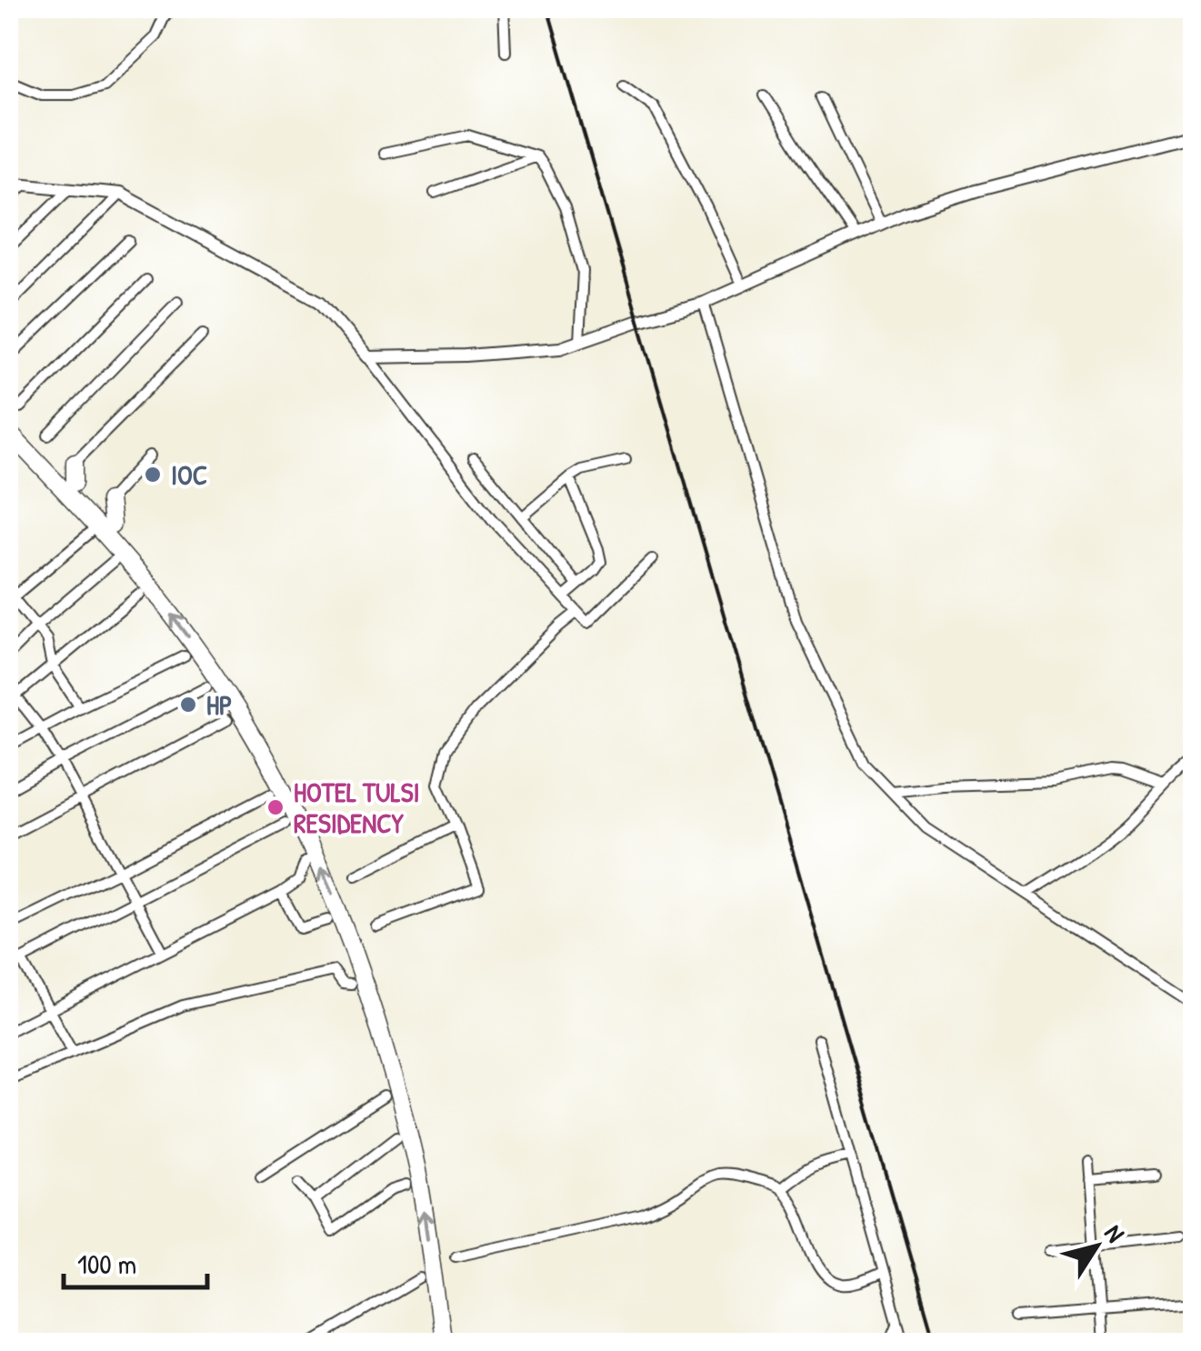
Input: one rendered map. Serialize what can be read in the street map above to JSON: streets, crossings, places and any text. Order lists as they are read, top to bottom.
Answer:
{
  "places": ["IOC", "HP", "HOTEL TULSI RESIDENCY"],
  "scale_bar": "100 m",
  "north": "top right"
}
